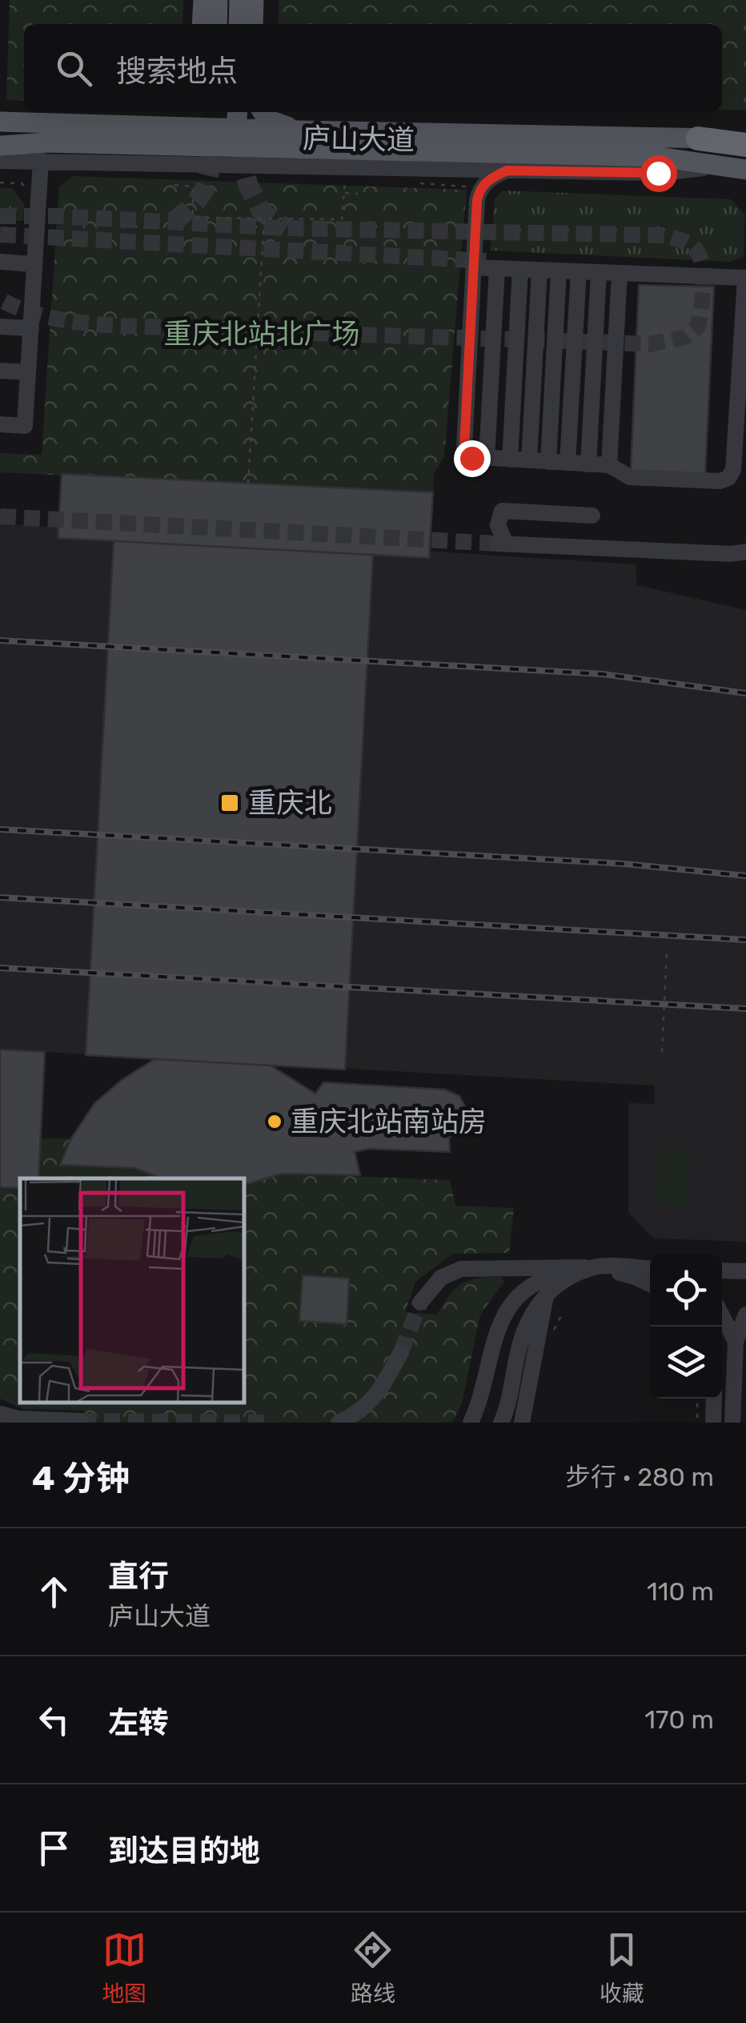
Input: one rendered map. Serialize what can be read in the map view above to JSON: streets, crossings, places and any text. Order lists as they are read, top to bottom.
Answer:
{
  "streets": {
    "main road": ["庐山大道"]
  },
  "parks": ["重庆北站北广场"],
  "places": {
    "transit": ["重庆北"],
    "other": ["重庆北站南站房"]
  },
  "page": {
    "search": "搜索地点",
    "heading": ["4 分钟", "步行 · 280 m"],
    "list": [
      ["直行", "庐山大道", "110 m"],
      ["左转", "170 m"],
      "到达目的地"
    ],
    "nav": ["地图", "路线", "收藏"]
  }
}
